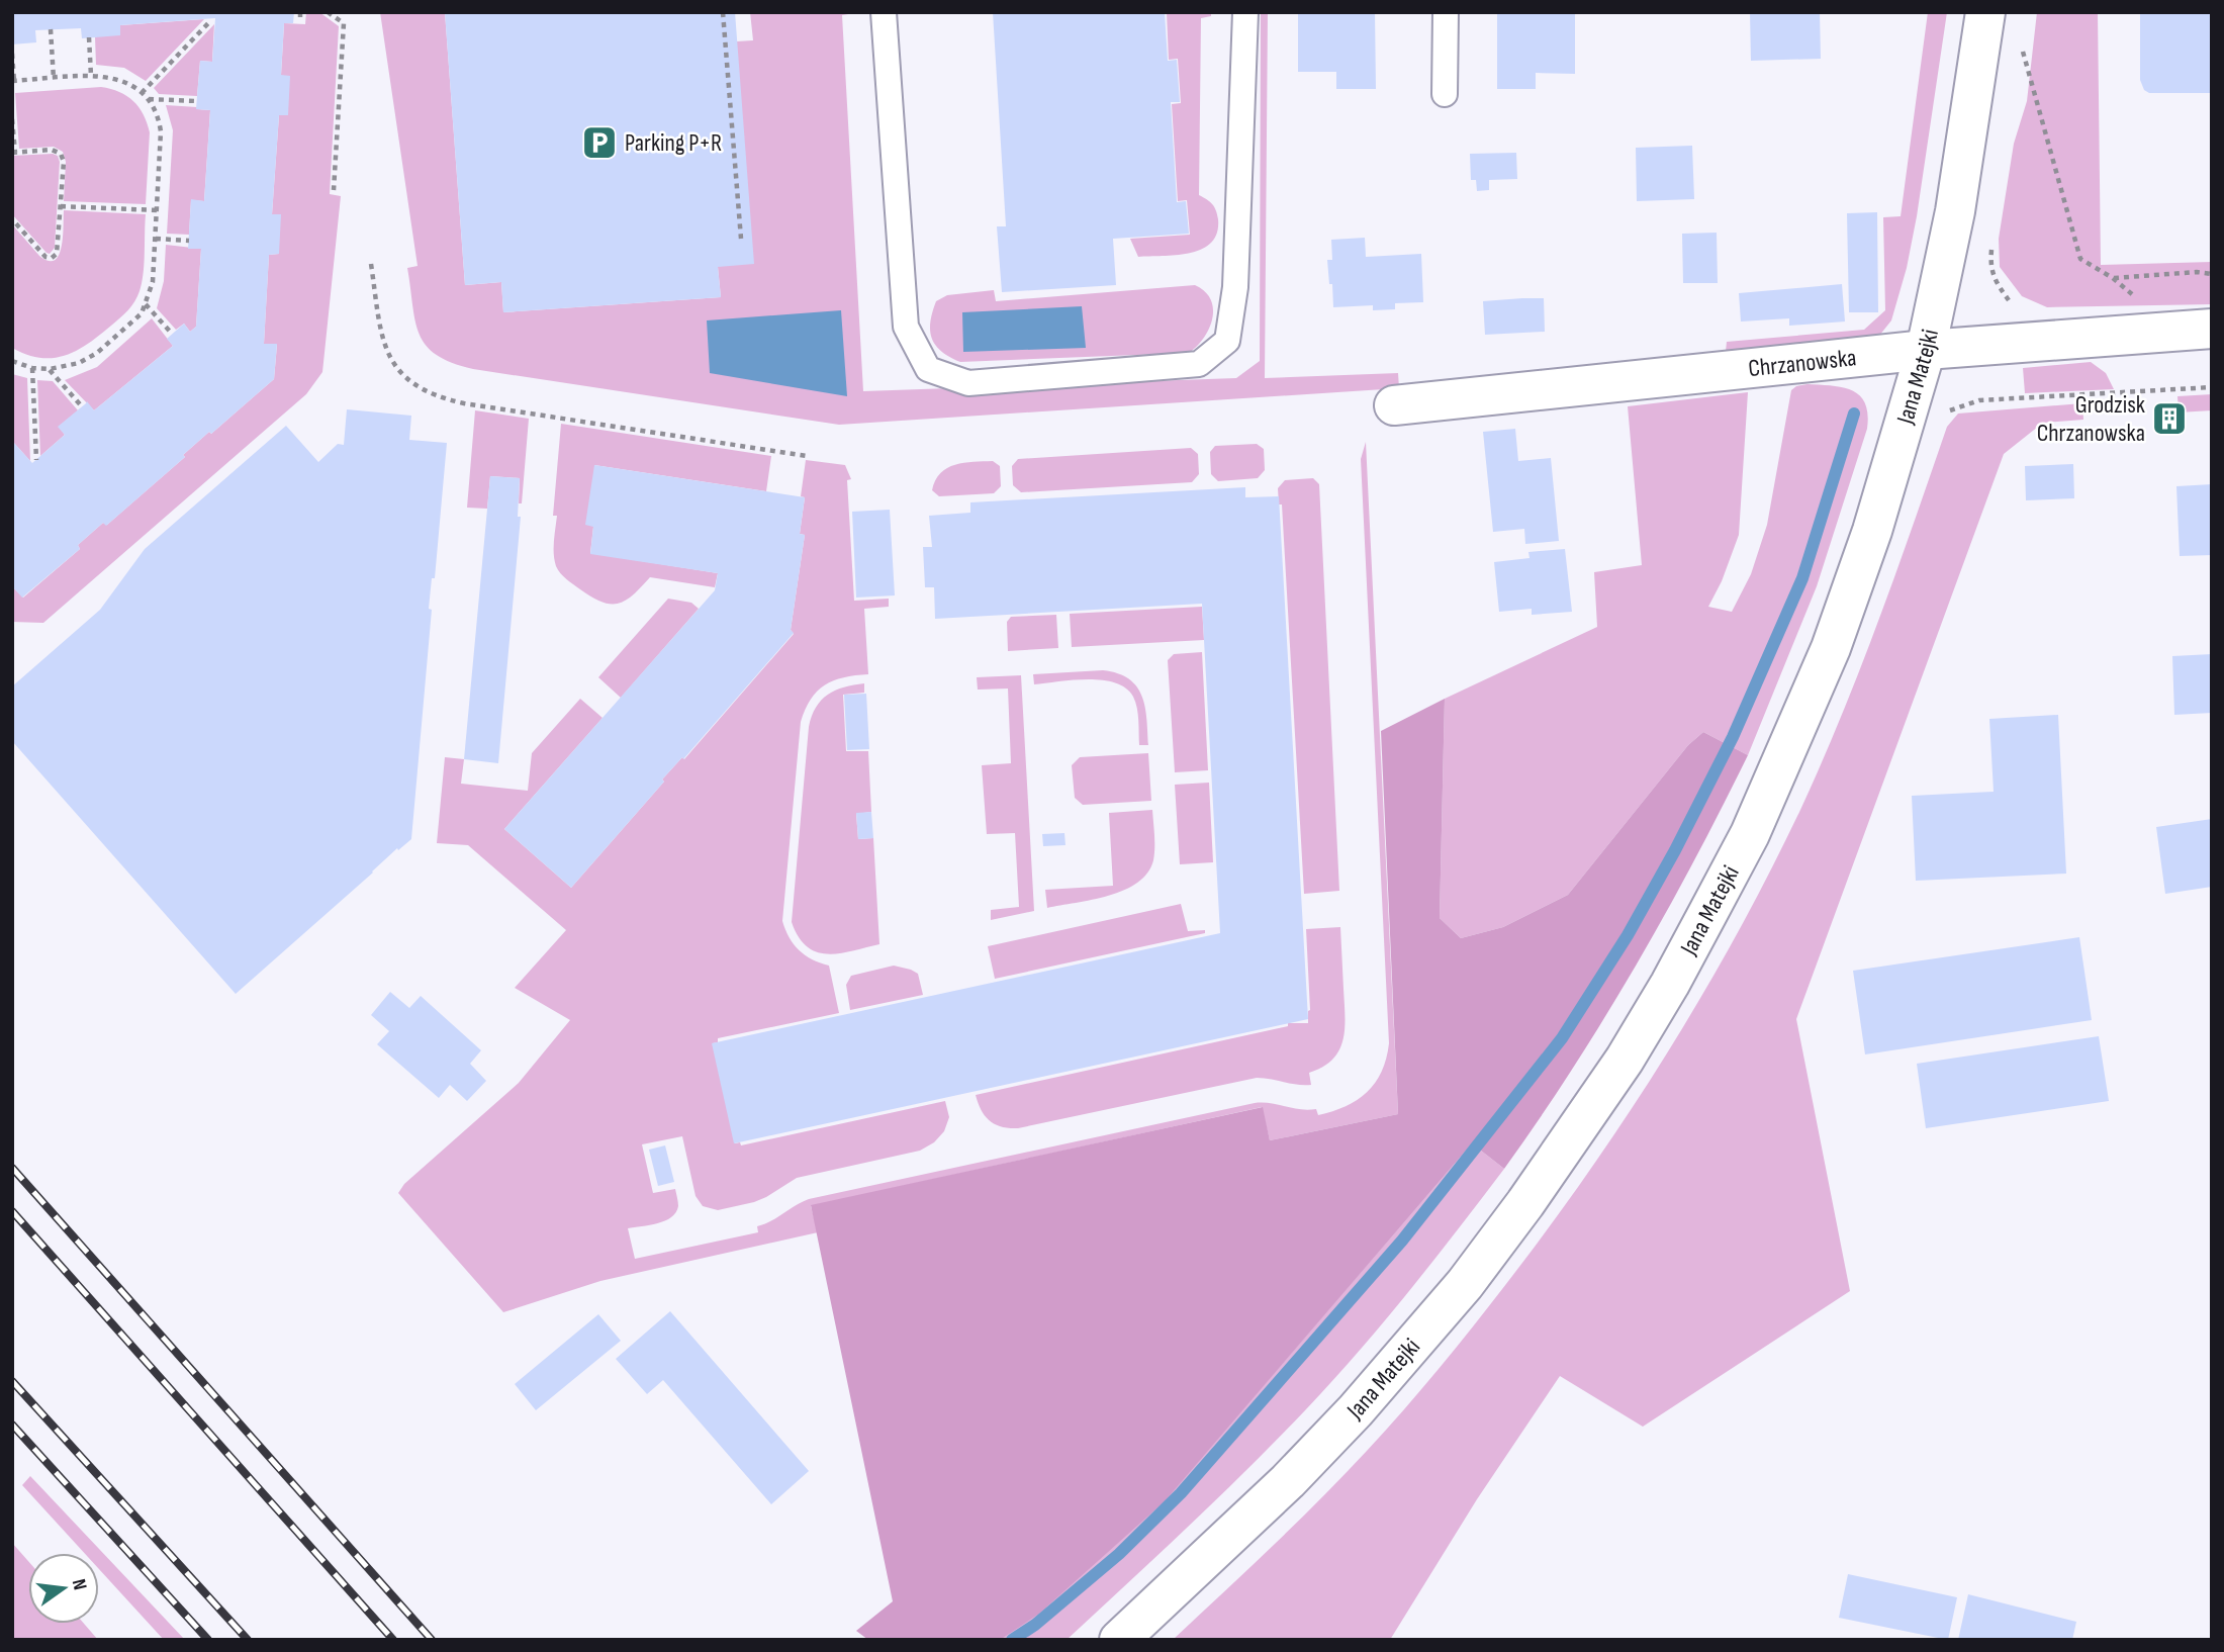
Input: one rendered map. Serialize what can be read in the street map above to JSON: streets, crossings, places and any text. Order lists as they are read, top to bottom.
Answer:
{
  "streets": {
    "street": ["Chrzanowska", "Jana Matejki"]
  },
  "crossings": [
    ["Chrzanowska", "Jana Matejki"]
  ],
  "places": {
    "parking": ["Parking P+R"],
    "building": ["Grodzisk Chrzanowska"]
  },
  "north": "right"
}
